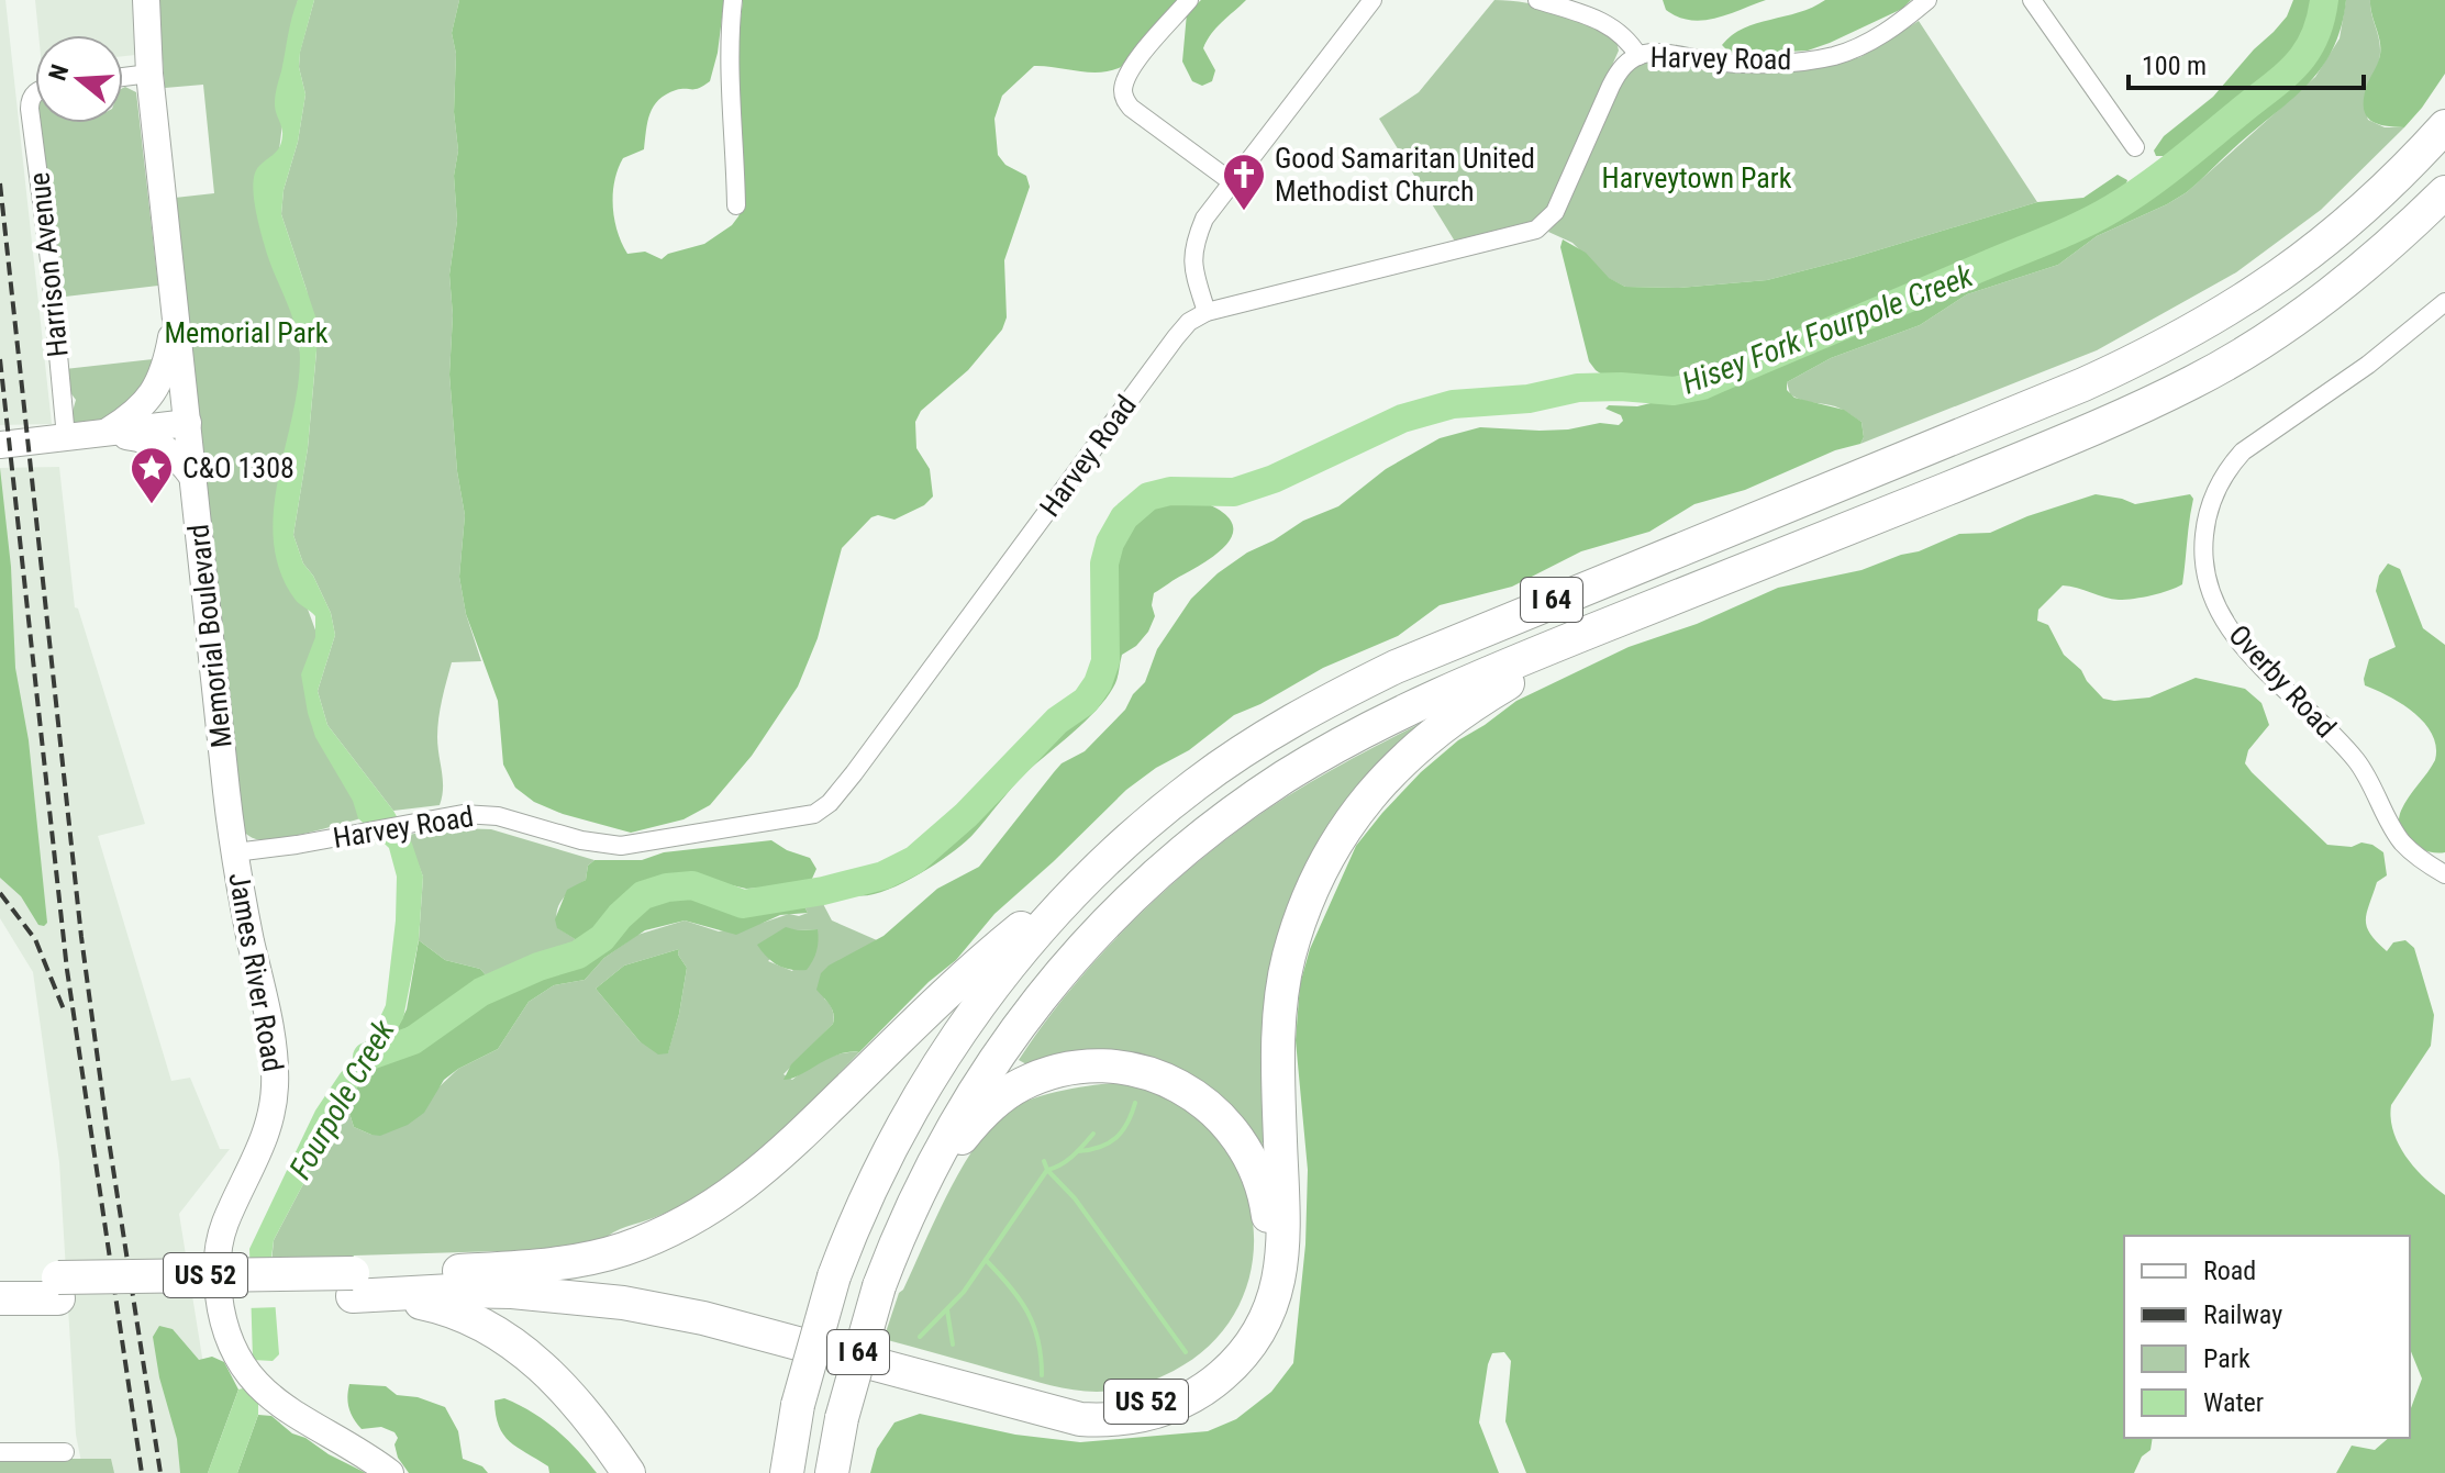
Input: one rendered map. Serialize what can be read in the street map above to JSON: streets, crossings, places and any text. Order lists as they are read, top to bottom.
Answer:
{
  "streets": {
    "highway": ["I 64", "US 52"],
    "street": [
      "Harvey Road",
      "Harrison Avenue",
      "Memorial Boulevard",
      "Overby Road",
      "James River Road"
    ]
  },
  "crossings": [
    ["Harvey Road", "Memorial Boulevard"],
    ["Harvey Road", "James River Road"],
    ["I 64", "US 52"],
    ["Memorial Boulevard", "James River Road"]
  ],
  "water": ["Hisey Fork Fourpole Creek", "Fourpole Creek"],
  "parks": ["Harveytown Park", "Memorial Park"],
  "places": {
    "church": ["Good Samaritan United Methodist Church"],
    "place": ["C&O 1308"]
  },
  "legend": [
    "Road",
    "Railway",
    "Park",
    "Water"
  ],
  "scale_bar": "100 m",
  "north": "left"
}
